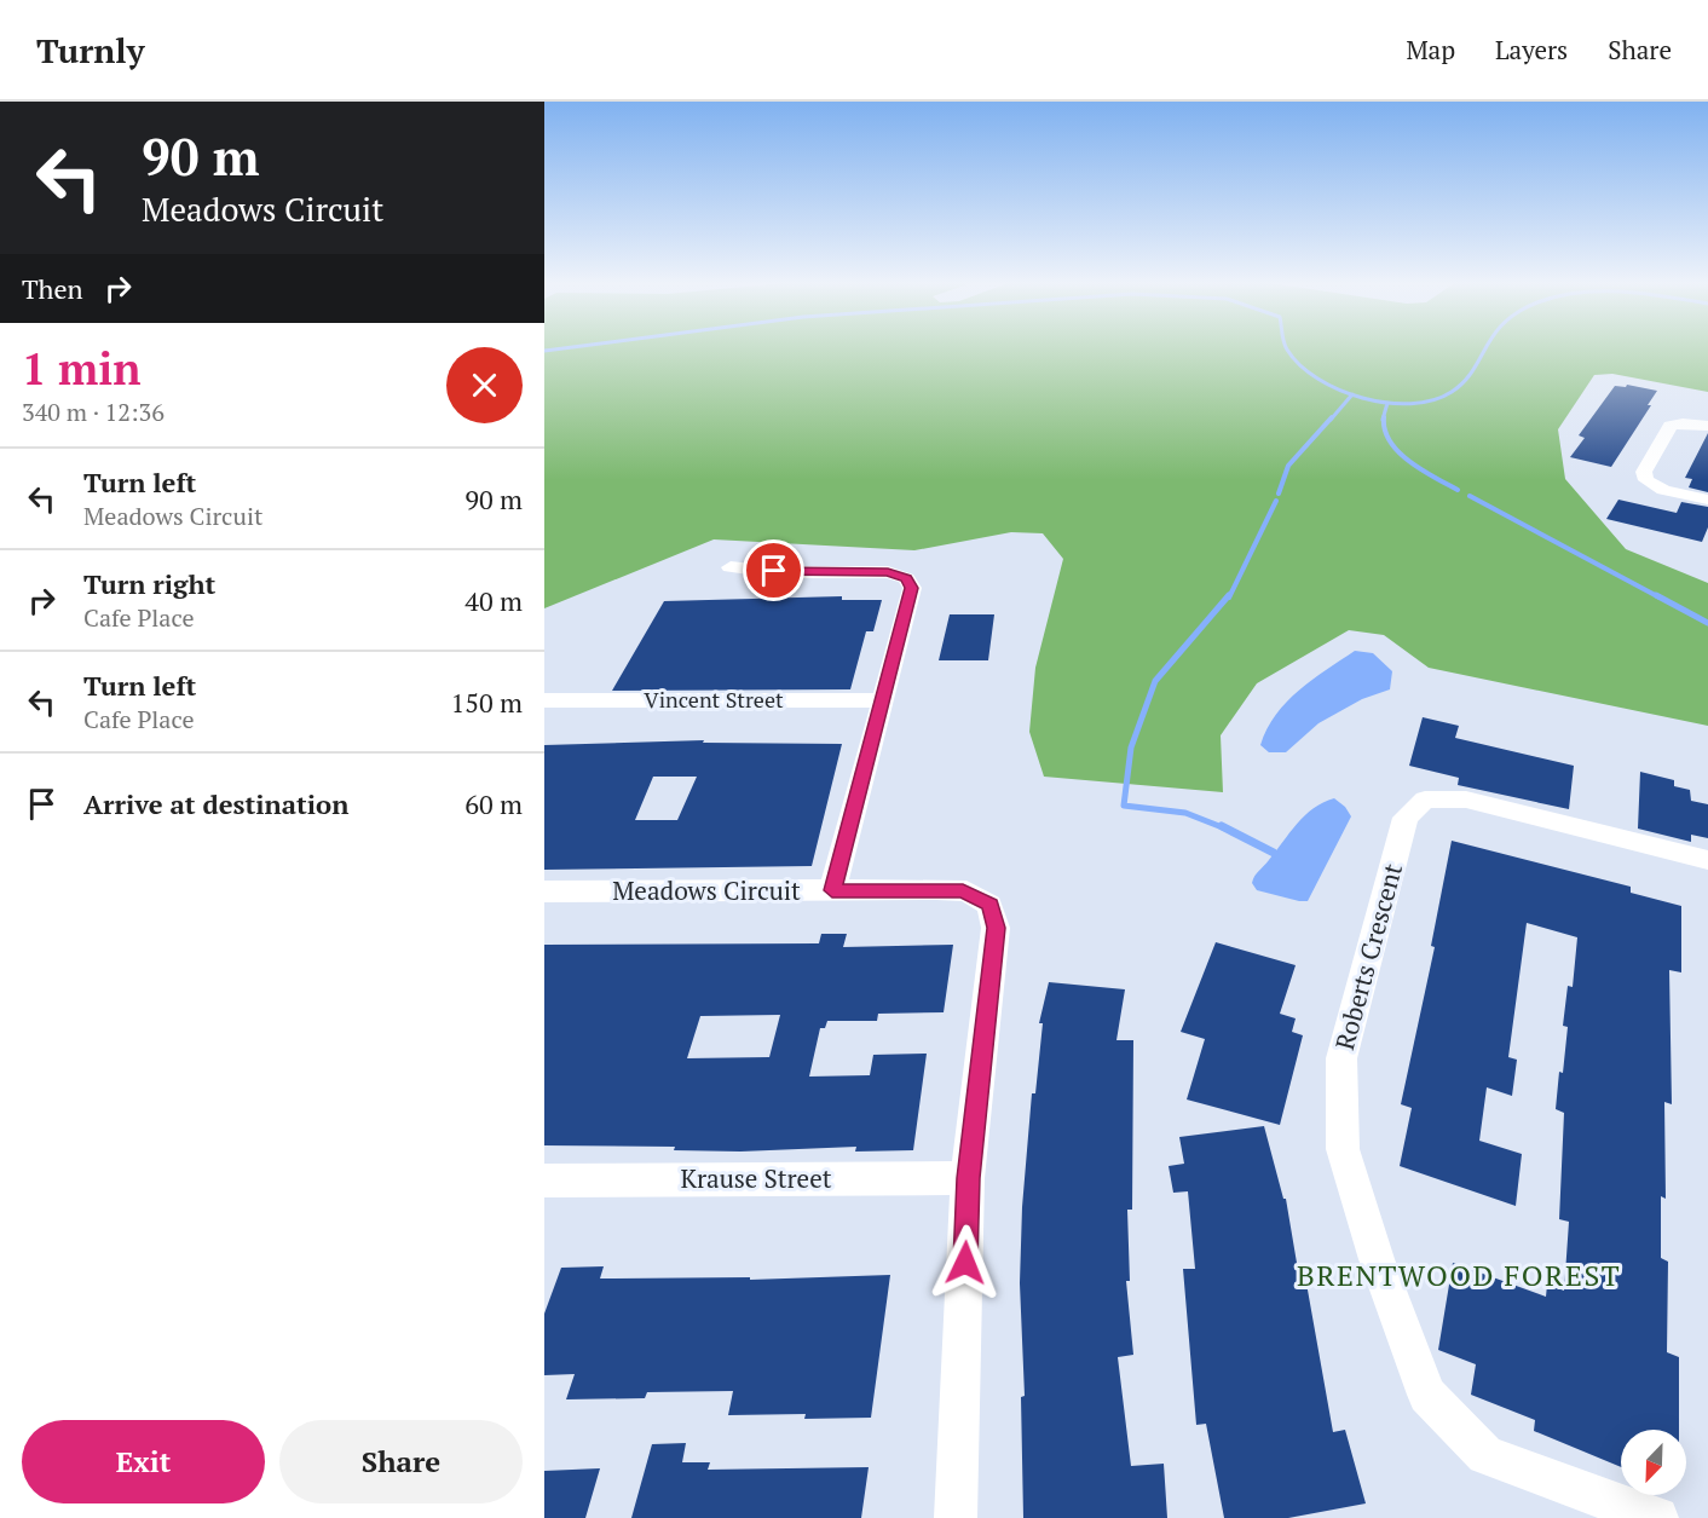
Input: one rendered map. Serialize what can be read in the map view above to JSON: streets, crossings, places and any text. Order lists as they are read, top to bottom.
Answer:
{
  "streets": {
    "street": [
      "Vincent Street",
      "Meadows Circuit",
      "Roberts Crescent",
      "Krause Street"
    ]
  },
  "crossings": [
    ["Meadows Circuit", "Krause Street"]
  ],
  "districts": ["BRENTWOOD FOREST"],
  "north": "bottom left",
  "page": {
    "header": "Turnly",
    "nav": ["Map", "Layers", "Share"],
    "turn": ["90 m", "Meadows Circuit"],
    "then": "Then",
    "heading": ["1 min", "340 m · 12:36"],
    "list": [
      {
        "name": "Turn left",
        "note": "Meadows Circuit",
        "value": "90 m"
      },
      {
        "name": "Turn right",
        "note": "Cafe Place",
        "value": "40 m"
      },
      {
        "name": "Turn left",
        "note": "Cafe Place",
        "value": "150 m"
      },
      {
        "name": "Arrive at destination",
        "value": "60 m"
      }
    ],
    "buttons": ["Exit", "Share"]
  }
}
